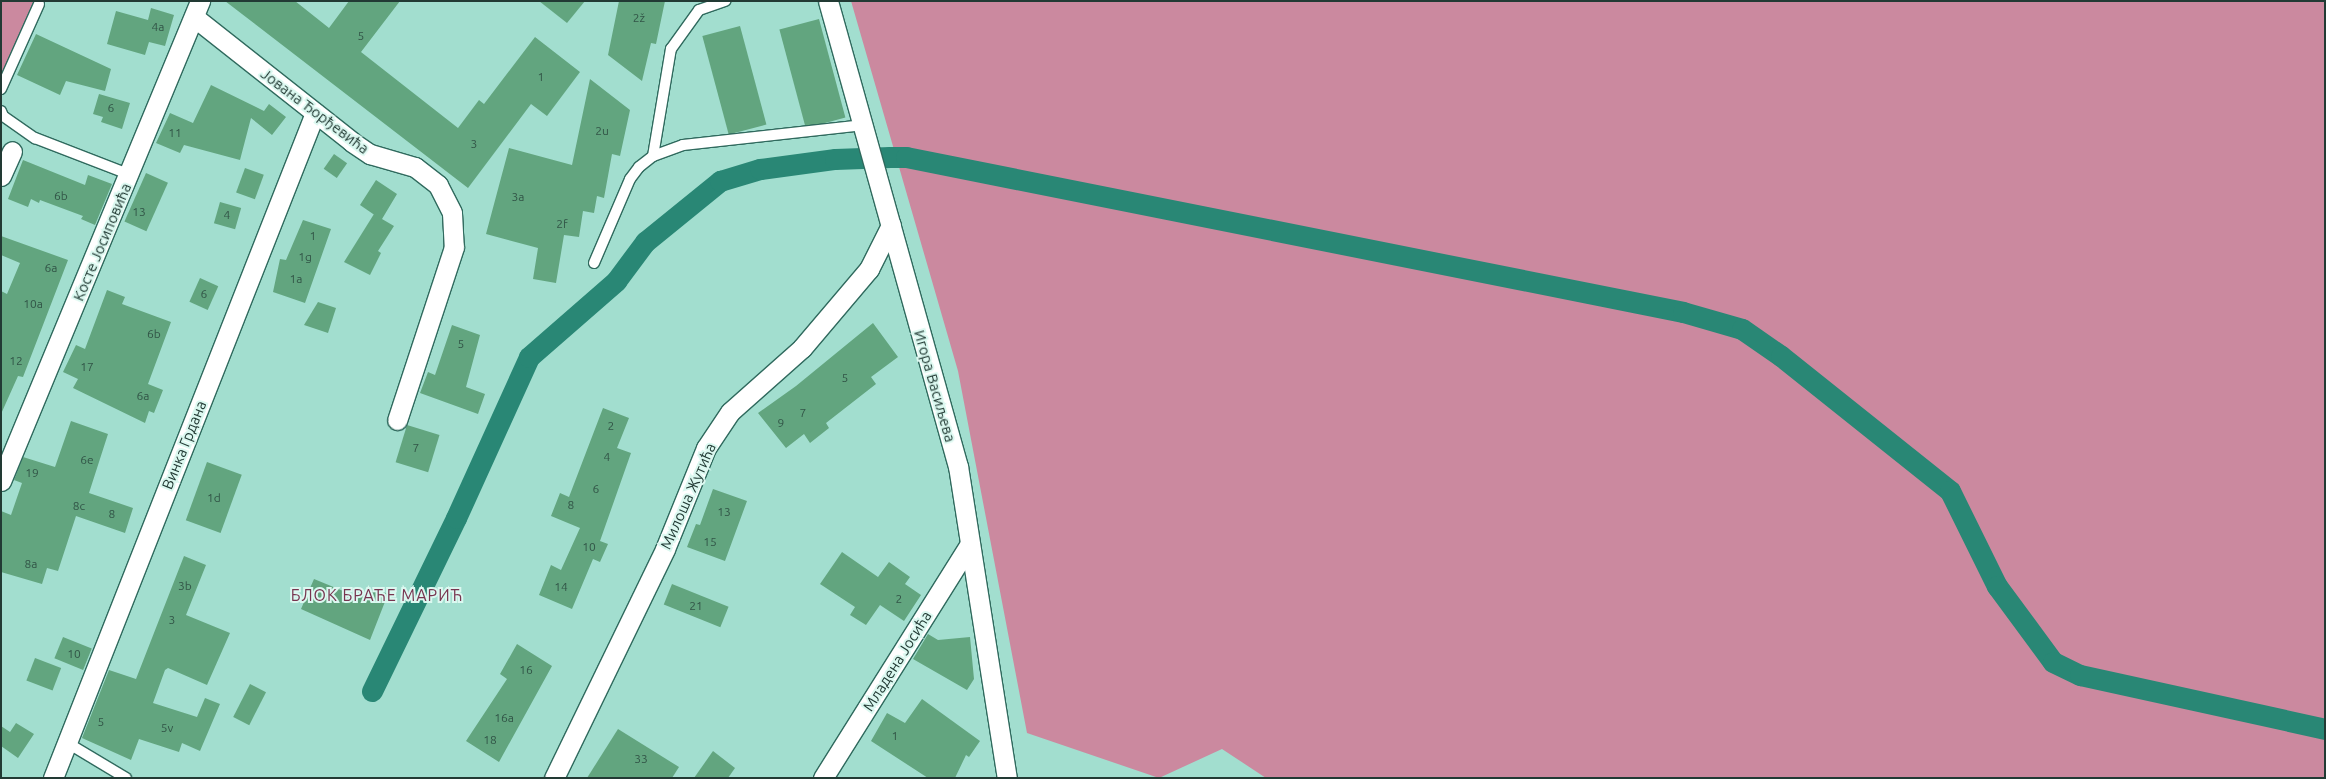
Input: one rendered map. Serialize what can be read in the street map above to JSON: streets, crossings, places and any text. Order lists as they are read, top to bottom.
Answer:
{
  "streets": {
    "street": [
      "Јована Ђорђевића",
      "Косте Јосиповића",
      "Игора Васиљева",
      "Винка Грдана",
      "Милоша Жутића",
      "Младена Јосића"
    ]
  },
  "crossings": [
    ["Јована Ђорђевића", "Косте Јосиповића"],
    ["Јована Ђорђевића", "Винка Грдана"],
    ["Игора Васиљева", "Милоша Жутића"],
    ["Игора Васиљева", "Младена Јосића"]
  ],
  "districts": ["БЛОК БРАЋЕ МАРИЋ"],
  "house_numbers": [
    "2ž",
    "4a",
    "5",
    "1",
    "6",
    "2u",
    "11",
    "3",
    "6b",
    "3a",
    "13",
    "4",
    "2f",
    "1",
    "1g",
    "6a",
    "1a",
    "6",
    "10a",
    "6b",
    "5",
    "12",
    "17",
    "5",
    "6a",
    "7",
    "9",
    "2",
    "7",
    "4",
    "6e",
    "19",
    "6",
    "1d",
    "8",
    "8c",
    "13",
    "8",
    "15",
    "10",
    "8a",
    "3b",
    "14",
    "2",
    "21",
    "3",
    "10",
    "16",
    "16a",
    "5",
    "5v",
    "1",
    "18",
    "33"
  ]
}
